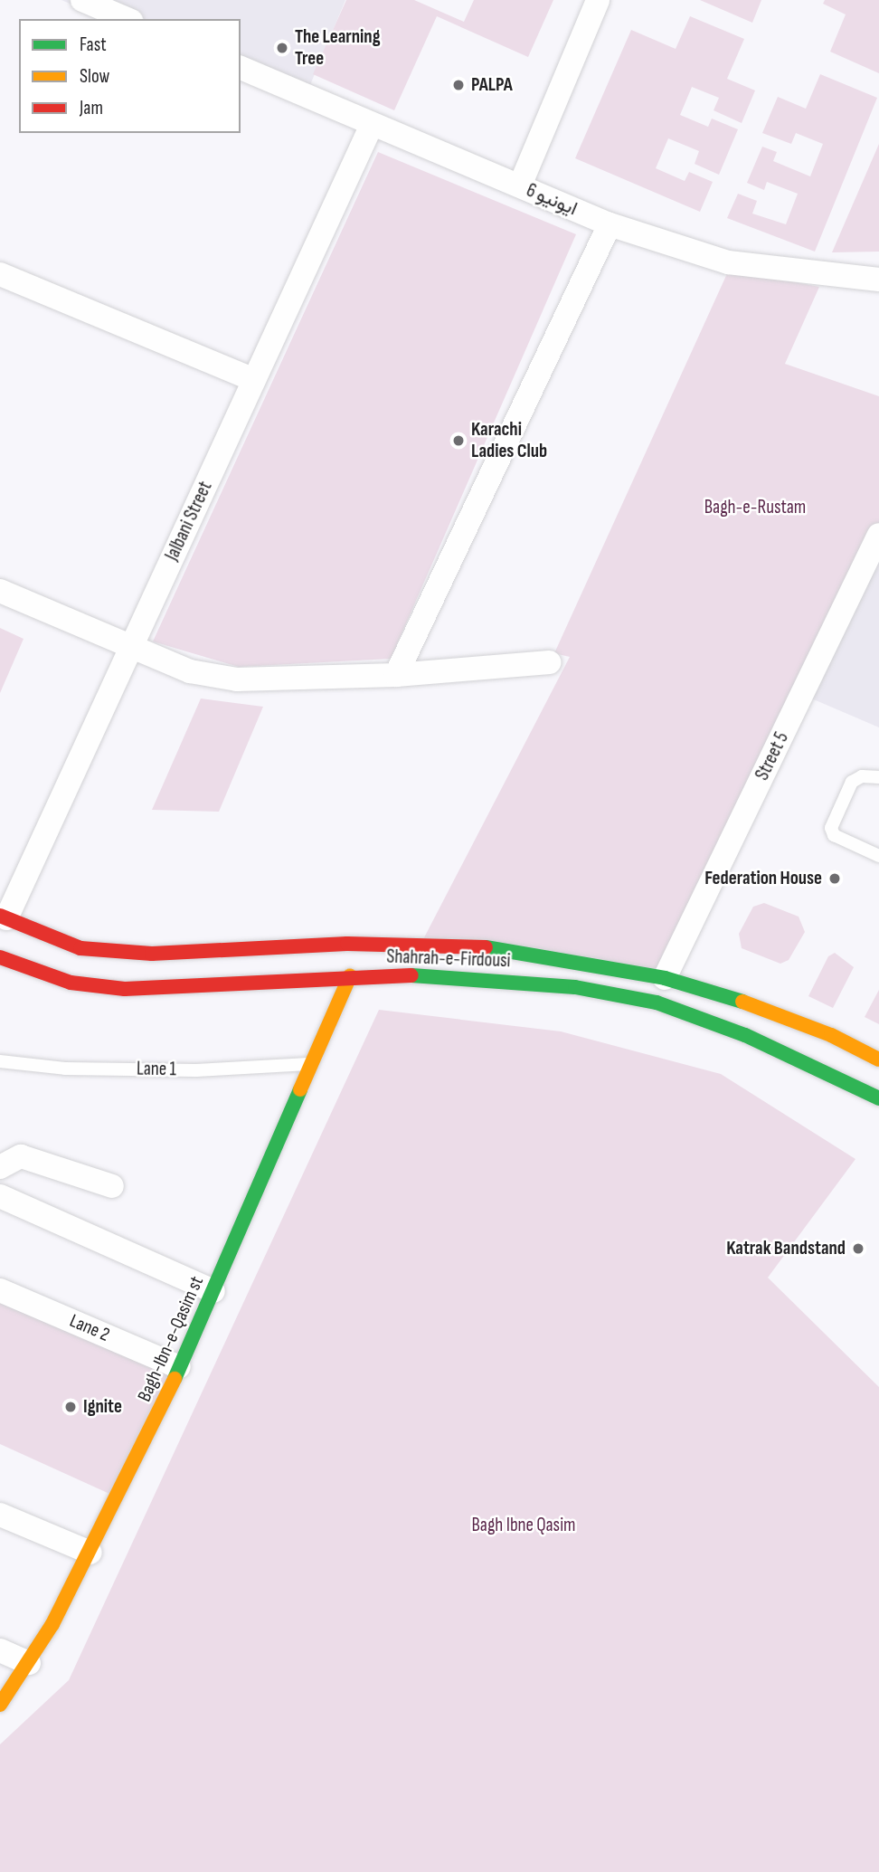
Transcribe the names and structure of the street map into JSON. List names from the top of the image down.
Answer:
{
  "streets": {
    "main road": ["Shahrah-e-Firdousi", "Bagh-Ibn-e-Qasim st"],
    "street": [
      "ایونیو 6",
      "Jalbani Street",
      "Street 5",
      "Lane 2"
    ],
    "lane": ["Lane 1"]
  },
  "crossings": [
    ["ایونیو 6", "Jalbani Street"],
    ["Jalbani Street", "Shahrah-e-Firdousi"],
    ["Street 5", "Shahrah-e-Firdousi"],
    ["Shahrah-e-Firdousi", "Bagh-Ibn-e-Qasim st"],
    ["Lane 1", "Bagh-Ibn-e-Qasim st"],
    ["Lane 2", "Bagh-Ibn-e-Qasim st"]
  ],
  "parks": ["Bagh-e-Rustam", "Bagh Ibne Qasim"],
  "places": [
    "The Learning Tree",
    "PALPA",
    "Karachi Ladies Club",
    "Federation House",
    "Katrak Bandstand",
    "Ignite"
  ],
  "legend": ["Fast", "Slow", "Jam"]
}
